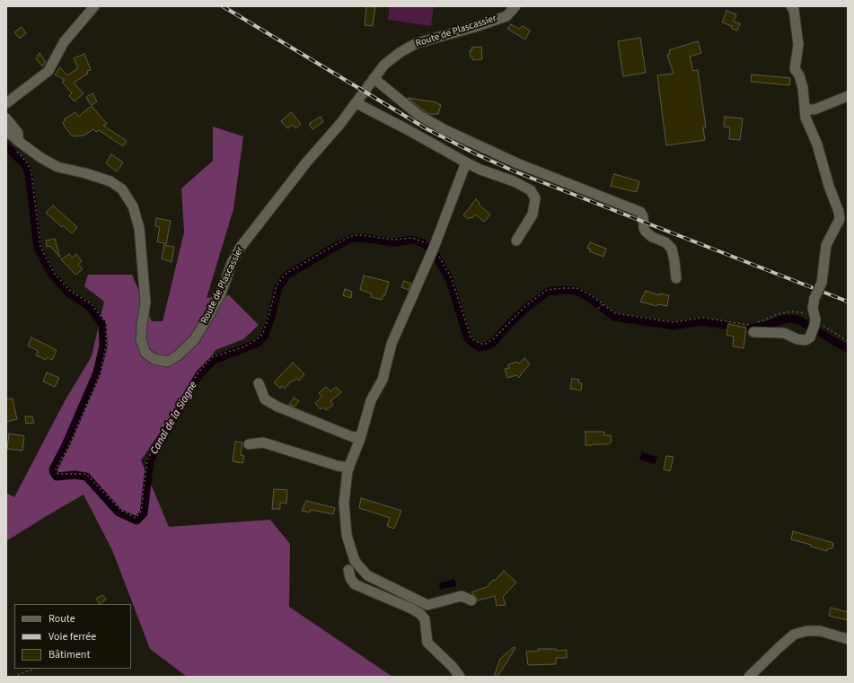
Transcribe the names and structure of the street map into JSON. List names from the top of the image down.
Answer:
{
  "streets": {
    "street": ["Route de Plascassier"]
  },
  "water": ["Canal de la Siagne"],
  "legend": ["Route", "Voie ferrée", "Bâtiment"]
}
